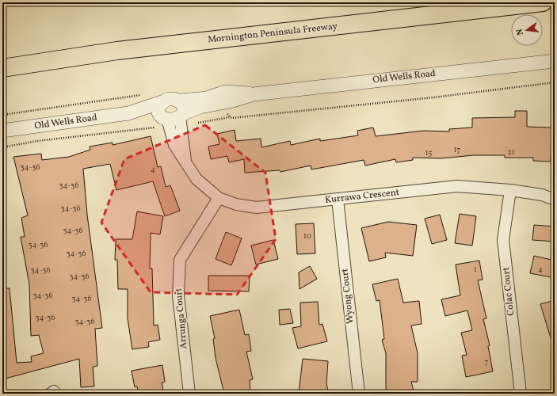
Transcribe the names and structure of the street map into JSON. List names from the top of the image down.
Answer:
{
  "streets": {
    "highway": ["Mornington Peninsula Freeway"],
    "street": [
      "Old Wells Road",
      "Kurrawa Crescent",
      "Colac Court",
      "Wyong Court",
      "Arrunga Court"
    ]
  },
  "crossings": [
    ["Old Wells Road", "Kurrawa Crescent"],
    ["Kurrawa Crescent", "Colac Court"],
    ["Kurrawa Crescent", "Wyong Court"],
    ["Kurrawa Crescent", "Arrunga Court"]
  ],
  "house_numbers": [
    "17",
    "21",
    "15",
    "34-36",
    "4",
    "34-36",
    "34-36",
    "34-36",
    "10",
    "34-36",
    "34-36",
    "1",
    "4",
    "34-36",
    "34-36",
    "34-36",
    "34-36",
    "34-36",
    "34-36",
    "7"
  ],
  "north": "left"
}
